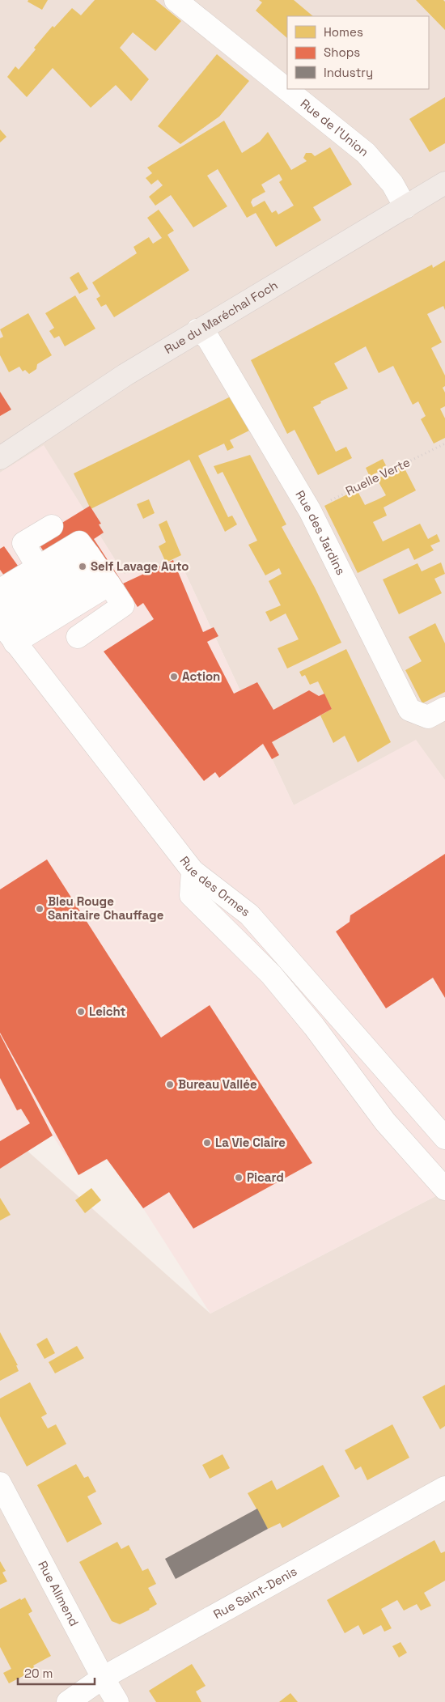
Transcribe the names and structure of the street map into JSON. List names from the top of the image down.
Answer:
{
  "streets": {
    "main road": ["Rue du Maréchal Foch"],
    "street": [
      "Rue de l'Union",
      "Rue des Jardins",
      "Rue des Ormes",
      "Rue Allmend",
      "Rue Saint-Denis"
    ],
    "path": ["Ruelle Verte"]
  },
  "crossings": [
    ["Rue de l'Union", "Rue du Maréchal Foch"],
    ["Rue du Maréchal Foch", "Rue des Jardins"],
    ["Ruelle Verte", "Rue des Jardins"],
    ["Rue Allmend", "Rue Saint-Denis"]
  ],
  "places": [
    "Self Lavage Auto",
    "Action",
    "Bleu Rouge Sanitaire Chauffage",
    "Leicht",
    "Bureau Vallée",
    "La Vie Claire",
    "Picard"
  ],
  "legend": ["Homes", "Shops", "Industry"],
  "scale_bar": "20 m"
}
